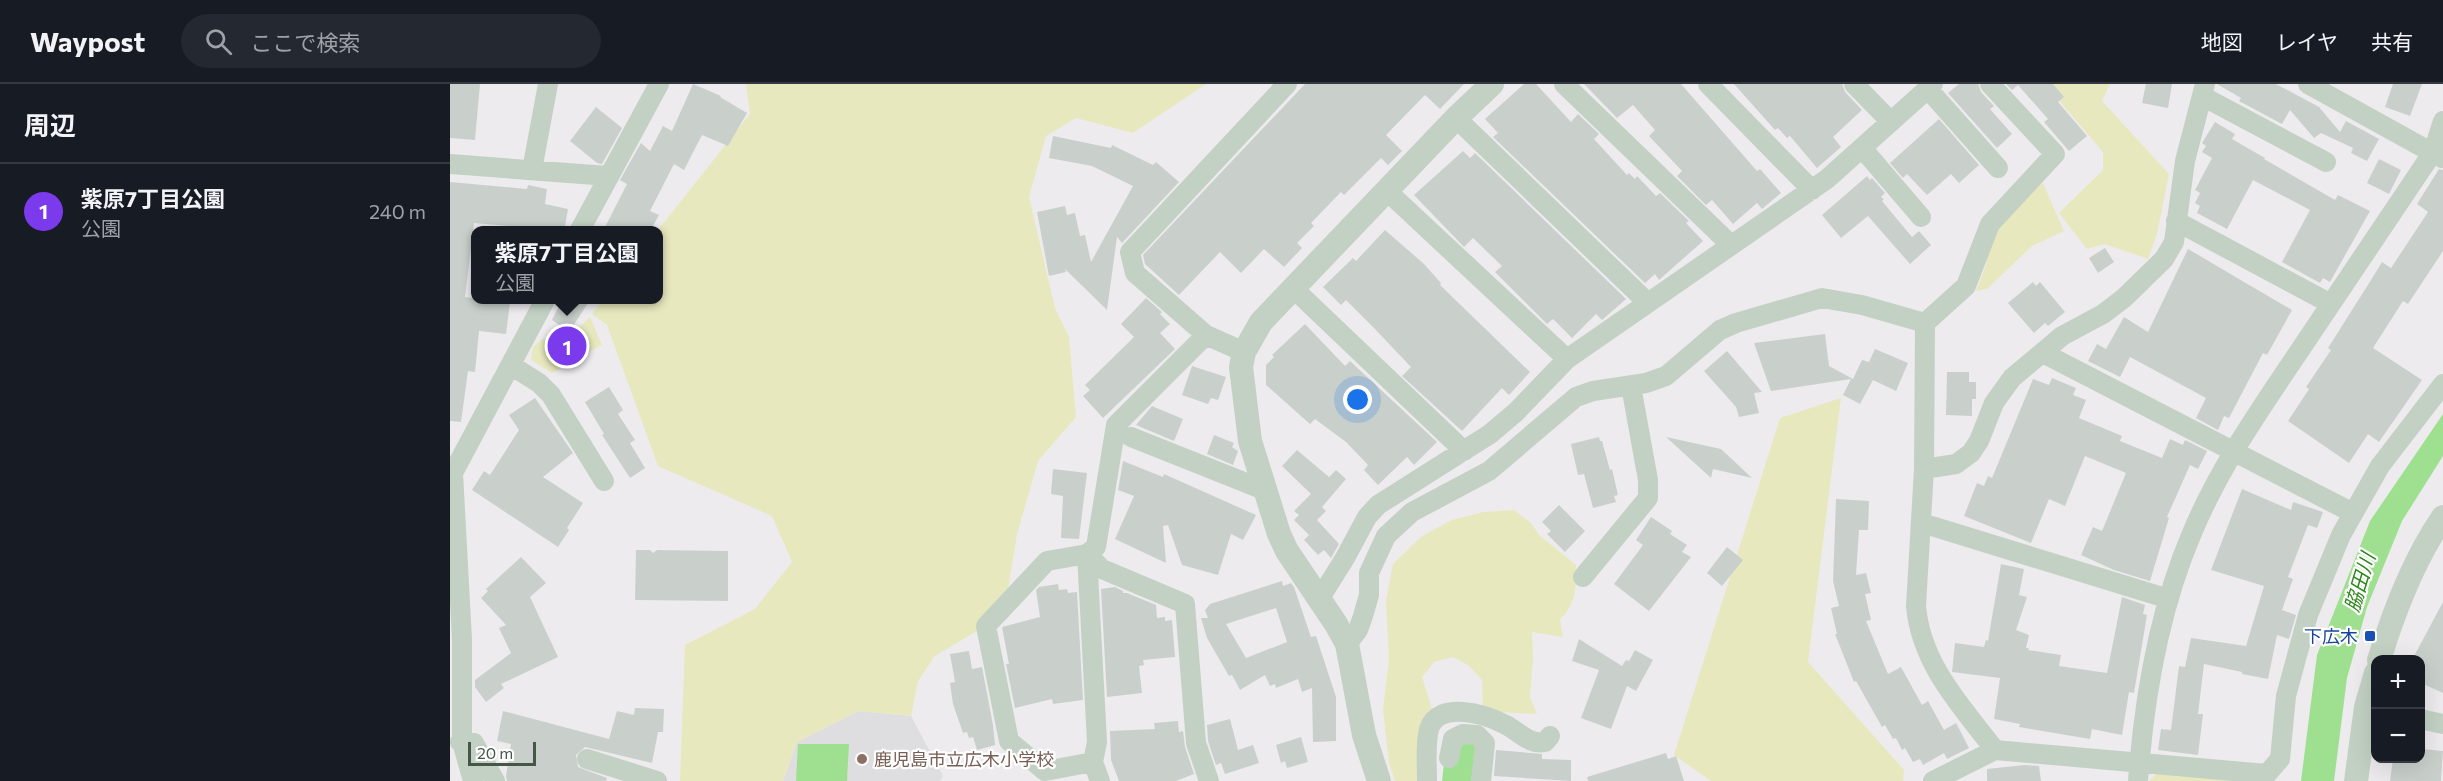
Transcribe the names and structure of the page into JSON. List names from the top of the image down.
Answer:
{
  "water": ["脇田川"],
  "places": {
    "transit": ["下広木"],
    "other": ["鹿児島市立広木小学校"]
  },
  "scale_bar": "20 m",
  "page": {
    "header": "Waypost",
    "search": "ここで検索",
    "nav": ["地図", "レイヤ", "共有"],
    "heading": "周辺",
    "list": [
      {
        "mark": "1",
        "name": "紫原7丁目公園",
        "note": "公園",
        "value": "240 m"
      }
    ],
    "popup": ["紫原7丁目公園", "公園"],
    "pins": "1",
    "map_buttons": ["+", "−"],
    "scale": "20 m"
  }
}
